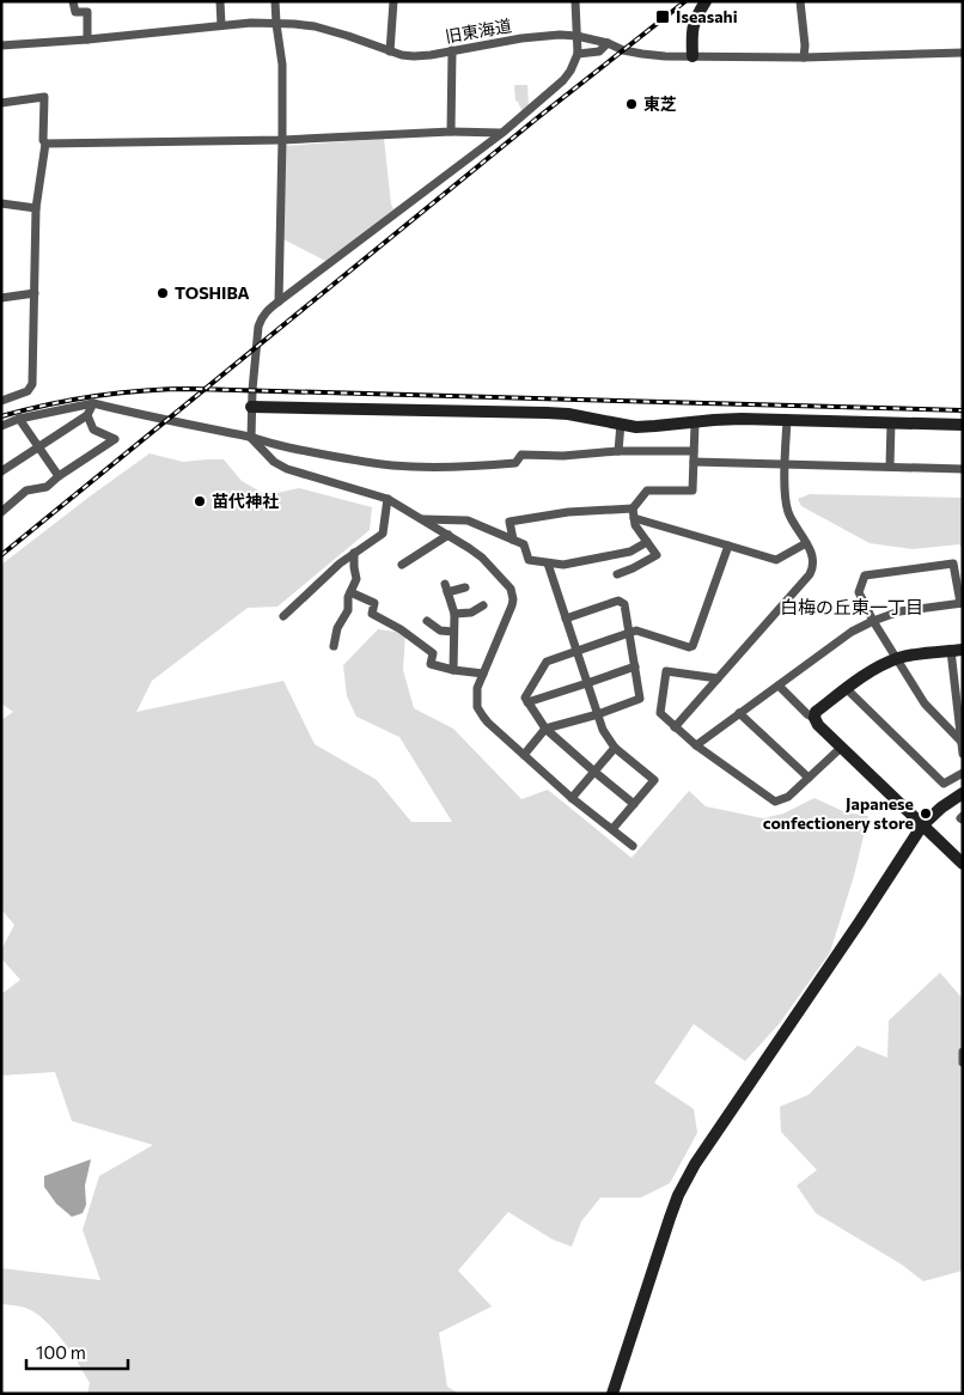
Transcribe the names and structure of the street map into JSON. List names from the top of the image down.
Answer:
{
  "streets": {
    "street": ["旧東海道"]
  },
  "districts": ["白梅の丘東一丁目"],
  "places": {
    "transit": ["Iseasahi"],
    "other": [
      "東芝",
      "TOSHIBA",
      "苗代神社",
      "Japanese confectionery store"
    ]
  },
  "scale_bar": "100 m"
}
